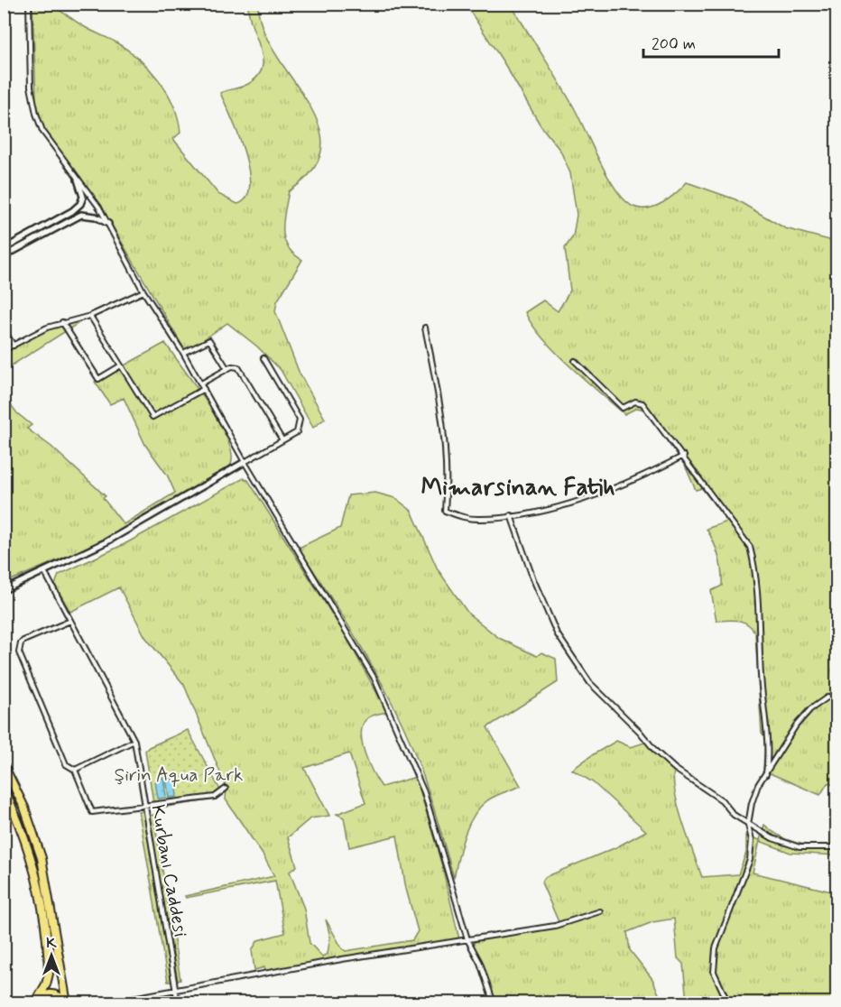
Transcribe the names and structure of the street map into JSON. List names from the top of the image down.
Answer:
{
  "streets": {
    "street": ["Kurbanı Caddesi"]
  },
  "districts": ["Mimarsinan Fatih"],
  "parks": ["Şirin Aqua Park"],
  "scale_bar": "200 m",
  "north": "top"
}
